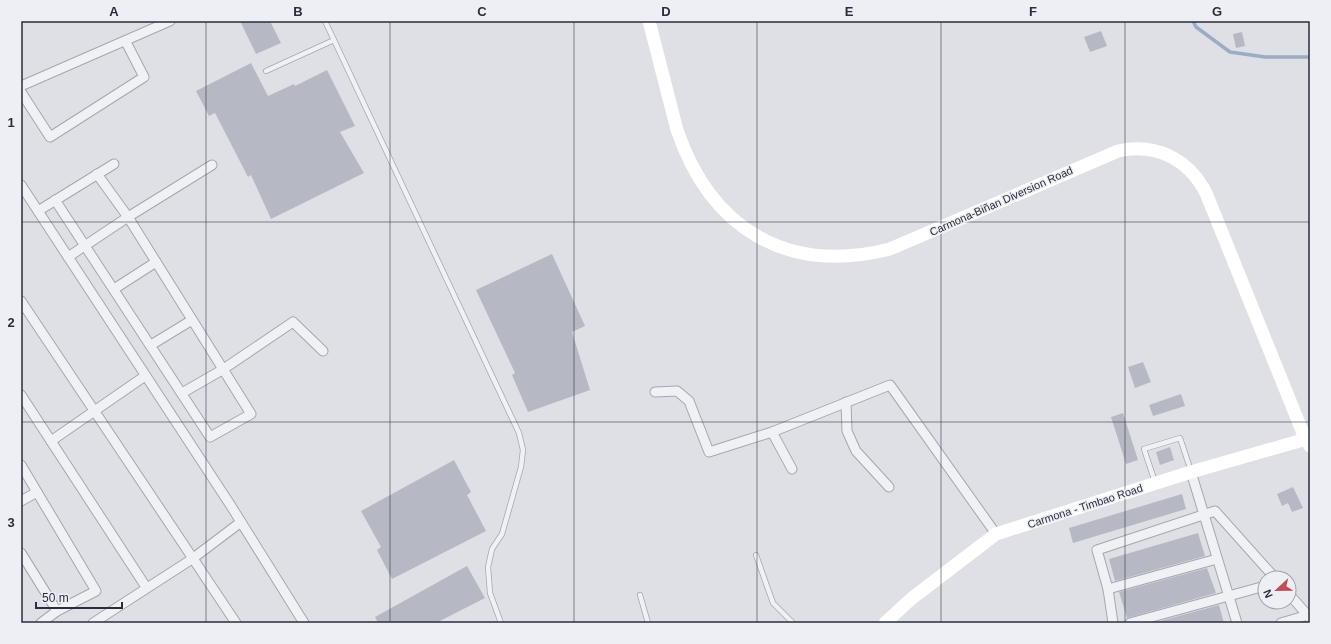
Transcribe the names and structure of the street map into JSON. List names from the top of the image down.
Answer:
{
  "streets": {
    "main road": ["Carmona-Biñan Diversion Road", "Carmona - Timbao Road"]
  },
  "crossings": [
    ["Carmona-Biñan Diversion Road", "Carmona - Timbao Road"]
  ],
  "scale_bar": "50 m",
  "north": "left",
  "grid": {
    "columns": [
      "A",
      "B",
      "C",
      "D",
      "E",
      "F",
      "G"
    ],
    "rows": ["1", "2", "3"]
  }
}
